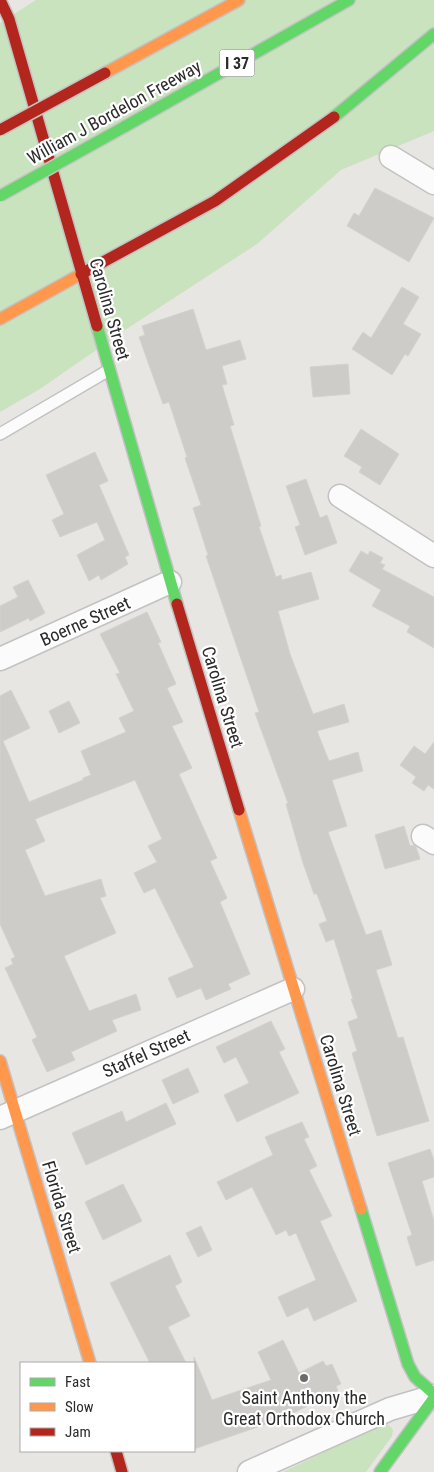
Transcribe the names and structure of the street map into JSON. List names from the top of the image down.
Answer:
{
  "streets": {
    "main road": [
      "I 37",
      "William J Bordelon Freeway",
      "Carolina Street",
      "Florida Street"
    ],
    "street": ["Boerne Street", "Staffel Street"]
  },
  "crossings": [
    ["Carolina Street", "Boerne Street"],
    ["Carolina Street", "Staffel Street"],
    ["Staffel Street", "Florida Street"]
  ],
  "places": ["Saint Anthony the Great Orthodox Church"],
  "legend": ["Fast", "Slow", "Jam"]
}
